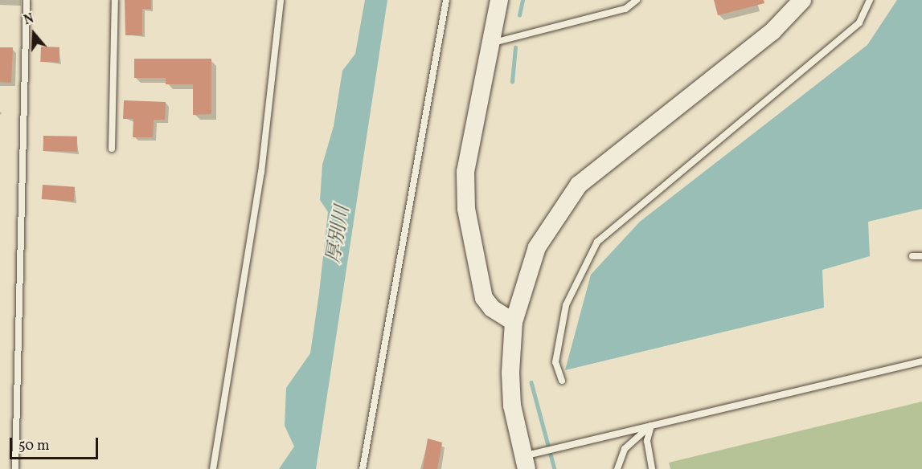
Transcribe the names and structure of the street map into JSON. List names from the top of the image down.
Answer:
{
  "water": ["厚別川"],
  "scale_bar": "50 m",
  "north": "top"
}
